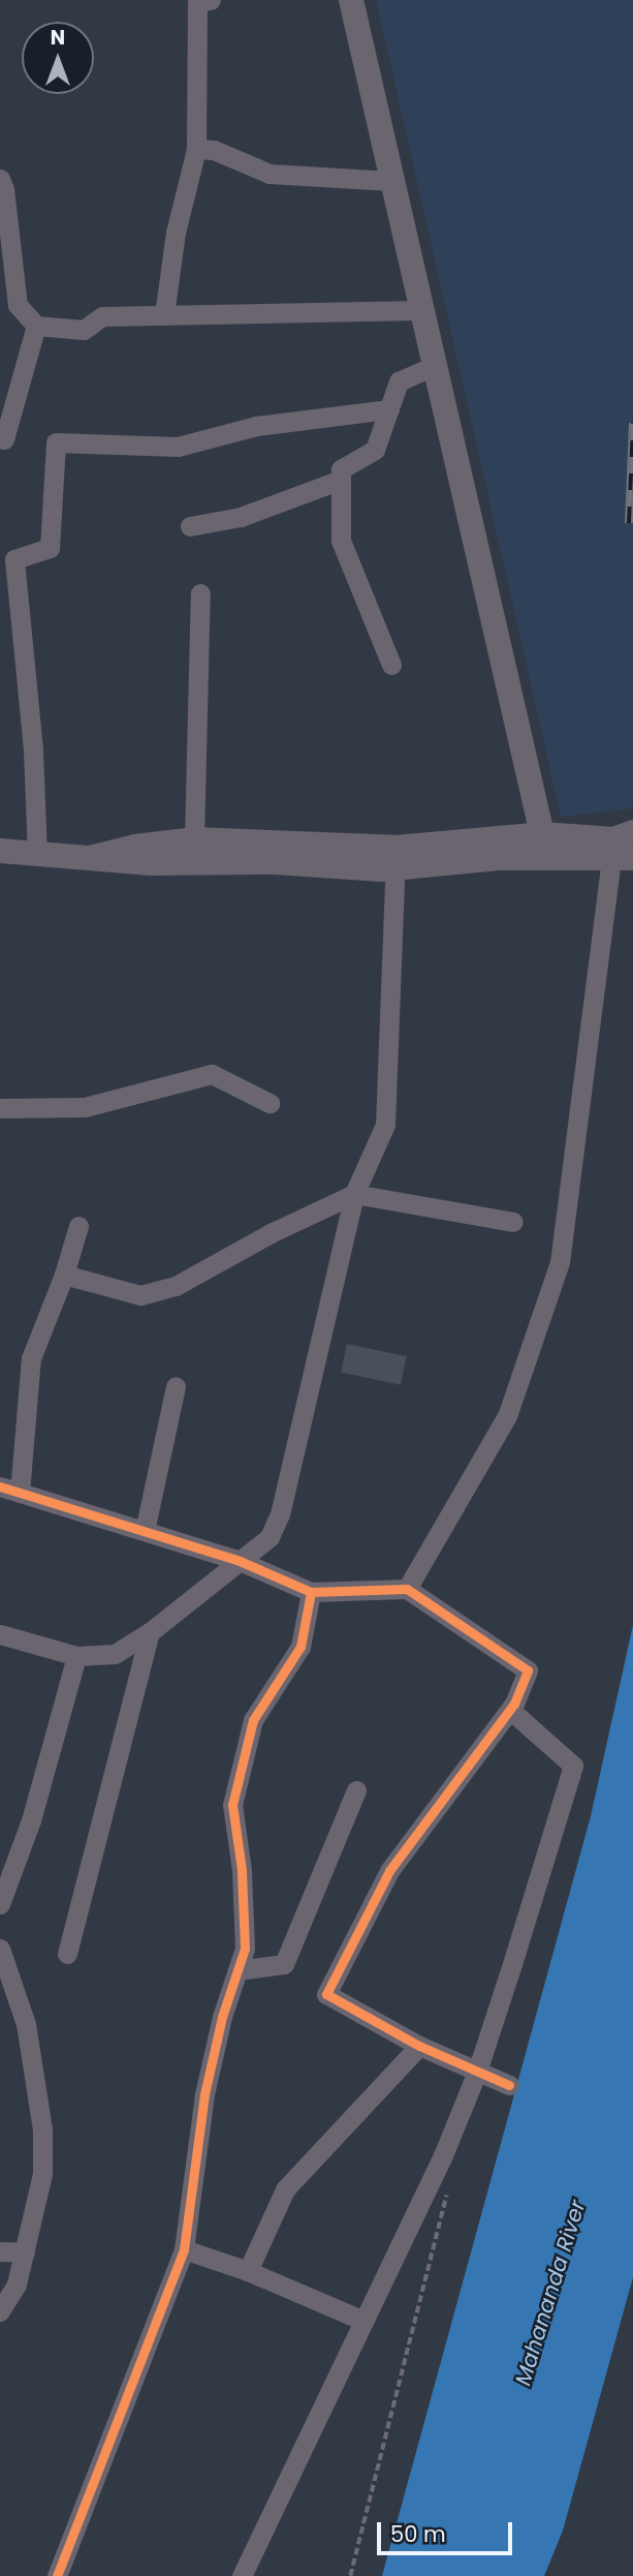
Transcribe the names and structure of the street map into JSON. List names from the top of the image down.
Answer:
{
  "water": ["Mahananda River"],
  "scale_bar": "50 m",
  "north": "top"
}
